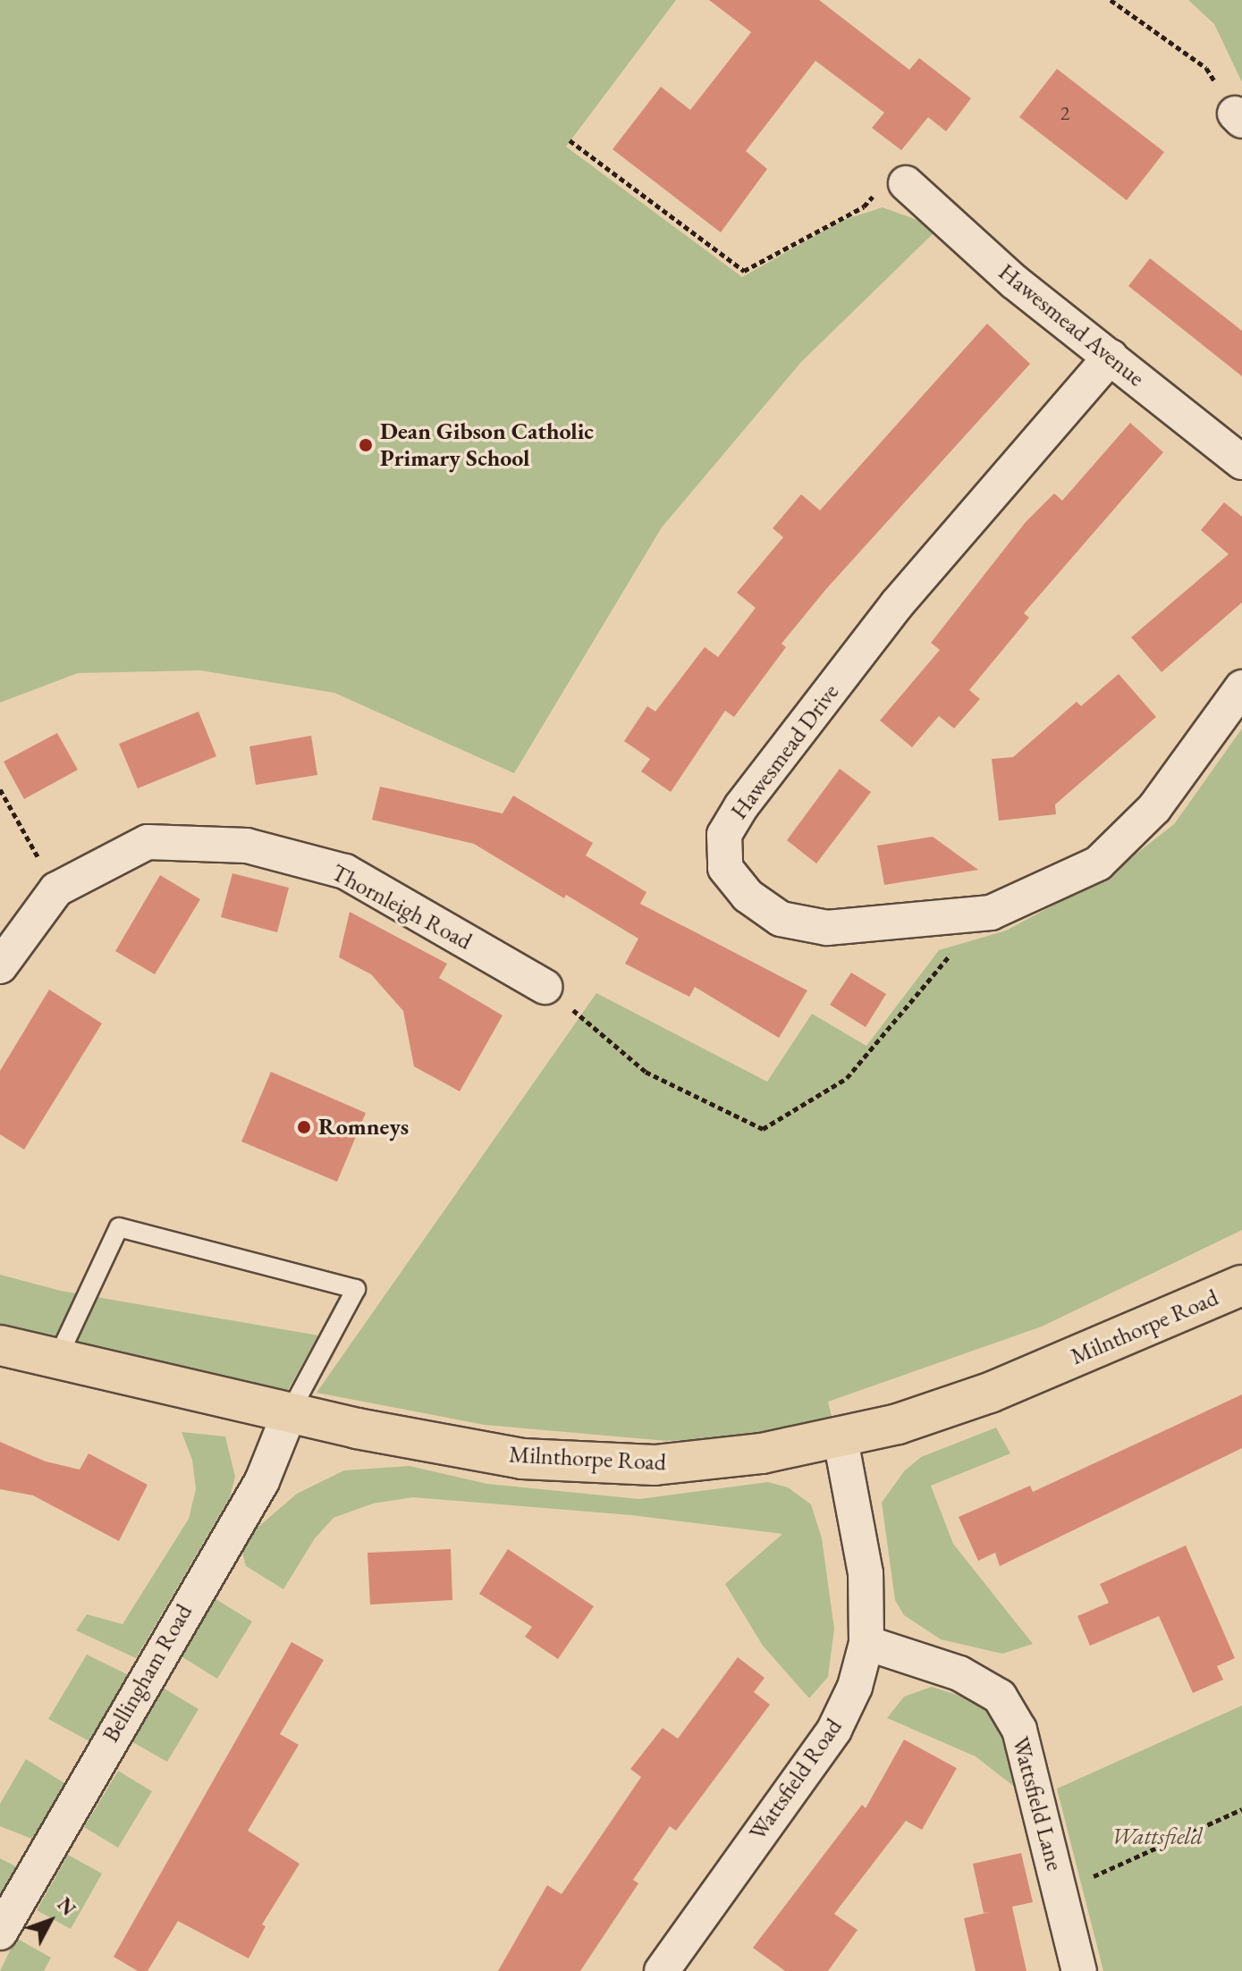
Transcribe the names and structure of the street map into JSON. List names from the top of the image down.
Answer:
{
  "streets": {
    "highway": ["Milnthorpe Road"],
    "street": [
      "Hawesmead Avenue",
      "Hawesmead Drive",
      "Thornleigh Road",
      "Bellingham Road",
      "Wattsfield Road",
      "Wattsfield Lane"
    ]
  },
  "crossings": [
    ["Hawesmead Avenue", "Hawesmead Drive"],
    ["Milnthorpe Road", "Bellingham Road"],
    ["Milnthorpe Road", "Wattsfield Road"],
    ["Wattsfield Road", "Wattsfield Lane"]
  ],
  "parks": ["Wattsfield"],
  "places": ["Dean Gibson Catholic Primary School", "Romneys"],
  "house_numbers": ["2"],
  "north": "top right"
}
